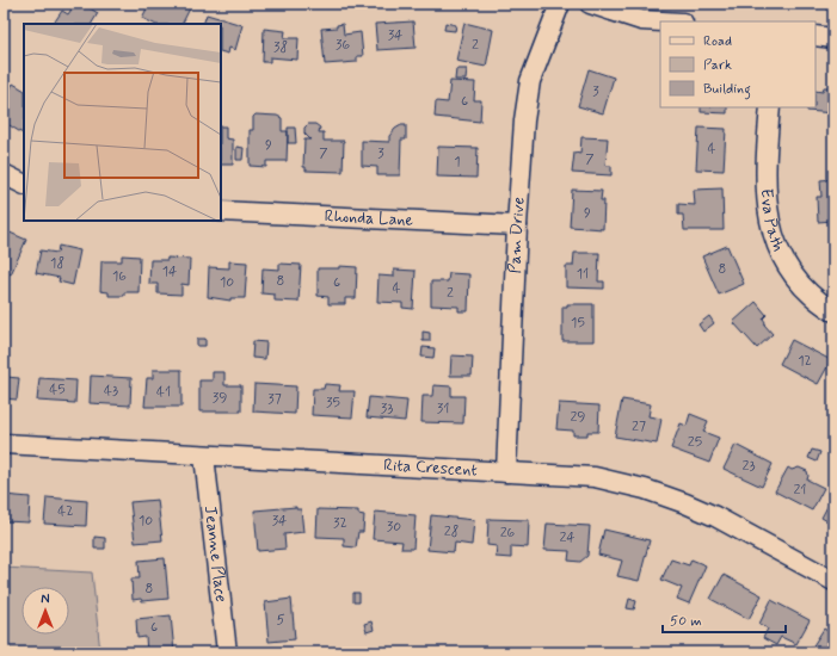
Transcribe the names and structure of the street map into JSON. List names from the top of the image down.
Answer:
{
  "streets": {
    "street": [
      "Rhonda Lane",
      "Eva Path",
      "Pam Drive",
      "Rita Crescent",
      "Jeanne Place"
    ]
  },
  "crossings": [
    ["Rhonda Lane", "Pam Drive"],
    ["Pam Drive", "Rita Crescent"],
    ["Rita Crescent", "Jeanne Place"]
  ],
  "house_numbers": [
    "34",
    "36",
    "2",
    "38",
    "3",
    "6",
    "9",
    "4",
    "7",
    "3",
    "7",
    "1",
    "9",
    "18",
    "8",
    "14",
    "11",
    "16",
    "8",
    "10",
    "6",
    "4",
    "2",
    "15",
    "12",
    "45",
    "43",
    "41",
    "39",
    "37",
    "35",
    "33",
    "31",
    "29",
    "27",
    "25",
    "23",
    "21",
    "42",
    "10",
    "34",
    "32",
    "30",
    "28",
    "26",
    "24",
    "8",
    "5",
    "6"
  ],
  "legend": ["Road", "Park", "Building"],
  "scale_bar": "50 m",
  "north": "top"
}
